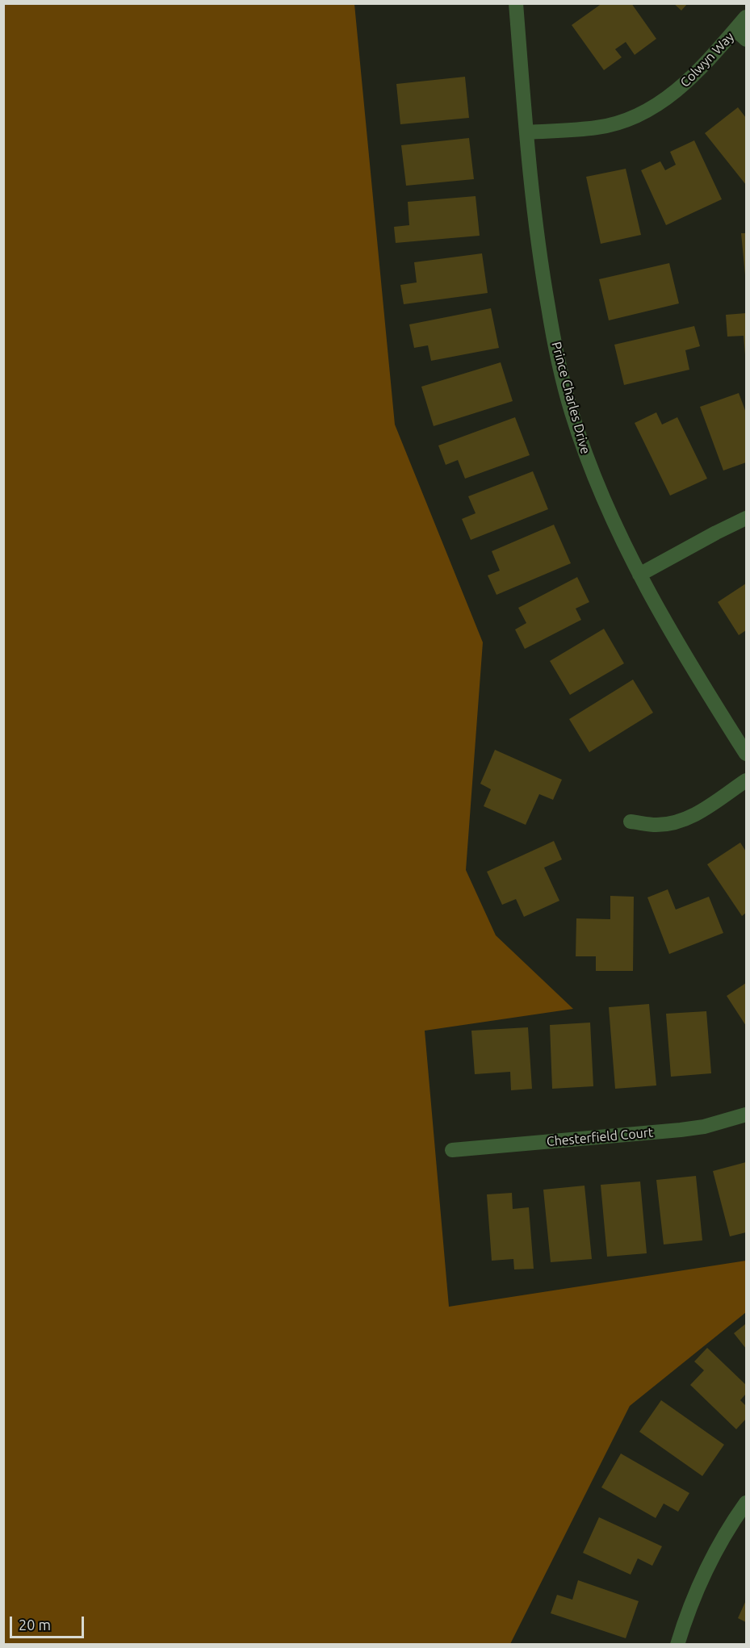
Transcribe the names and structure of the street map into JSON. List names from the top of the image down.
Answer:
{
  "streets": {
    "street": ["Colwyn Way", "Prince Charles Drive", "Chesterfield Court"]
  },
  "crossings": [
    ["Colwyn Way", "Prince Charles Drive"]
  ],
  "scale_bar": "20 m"
}
